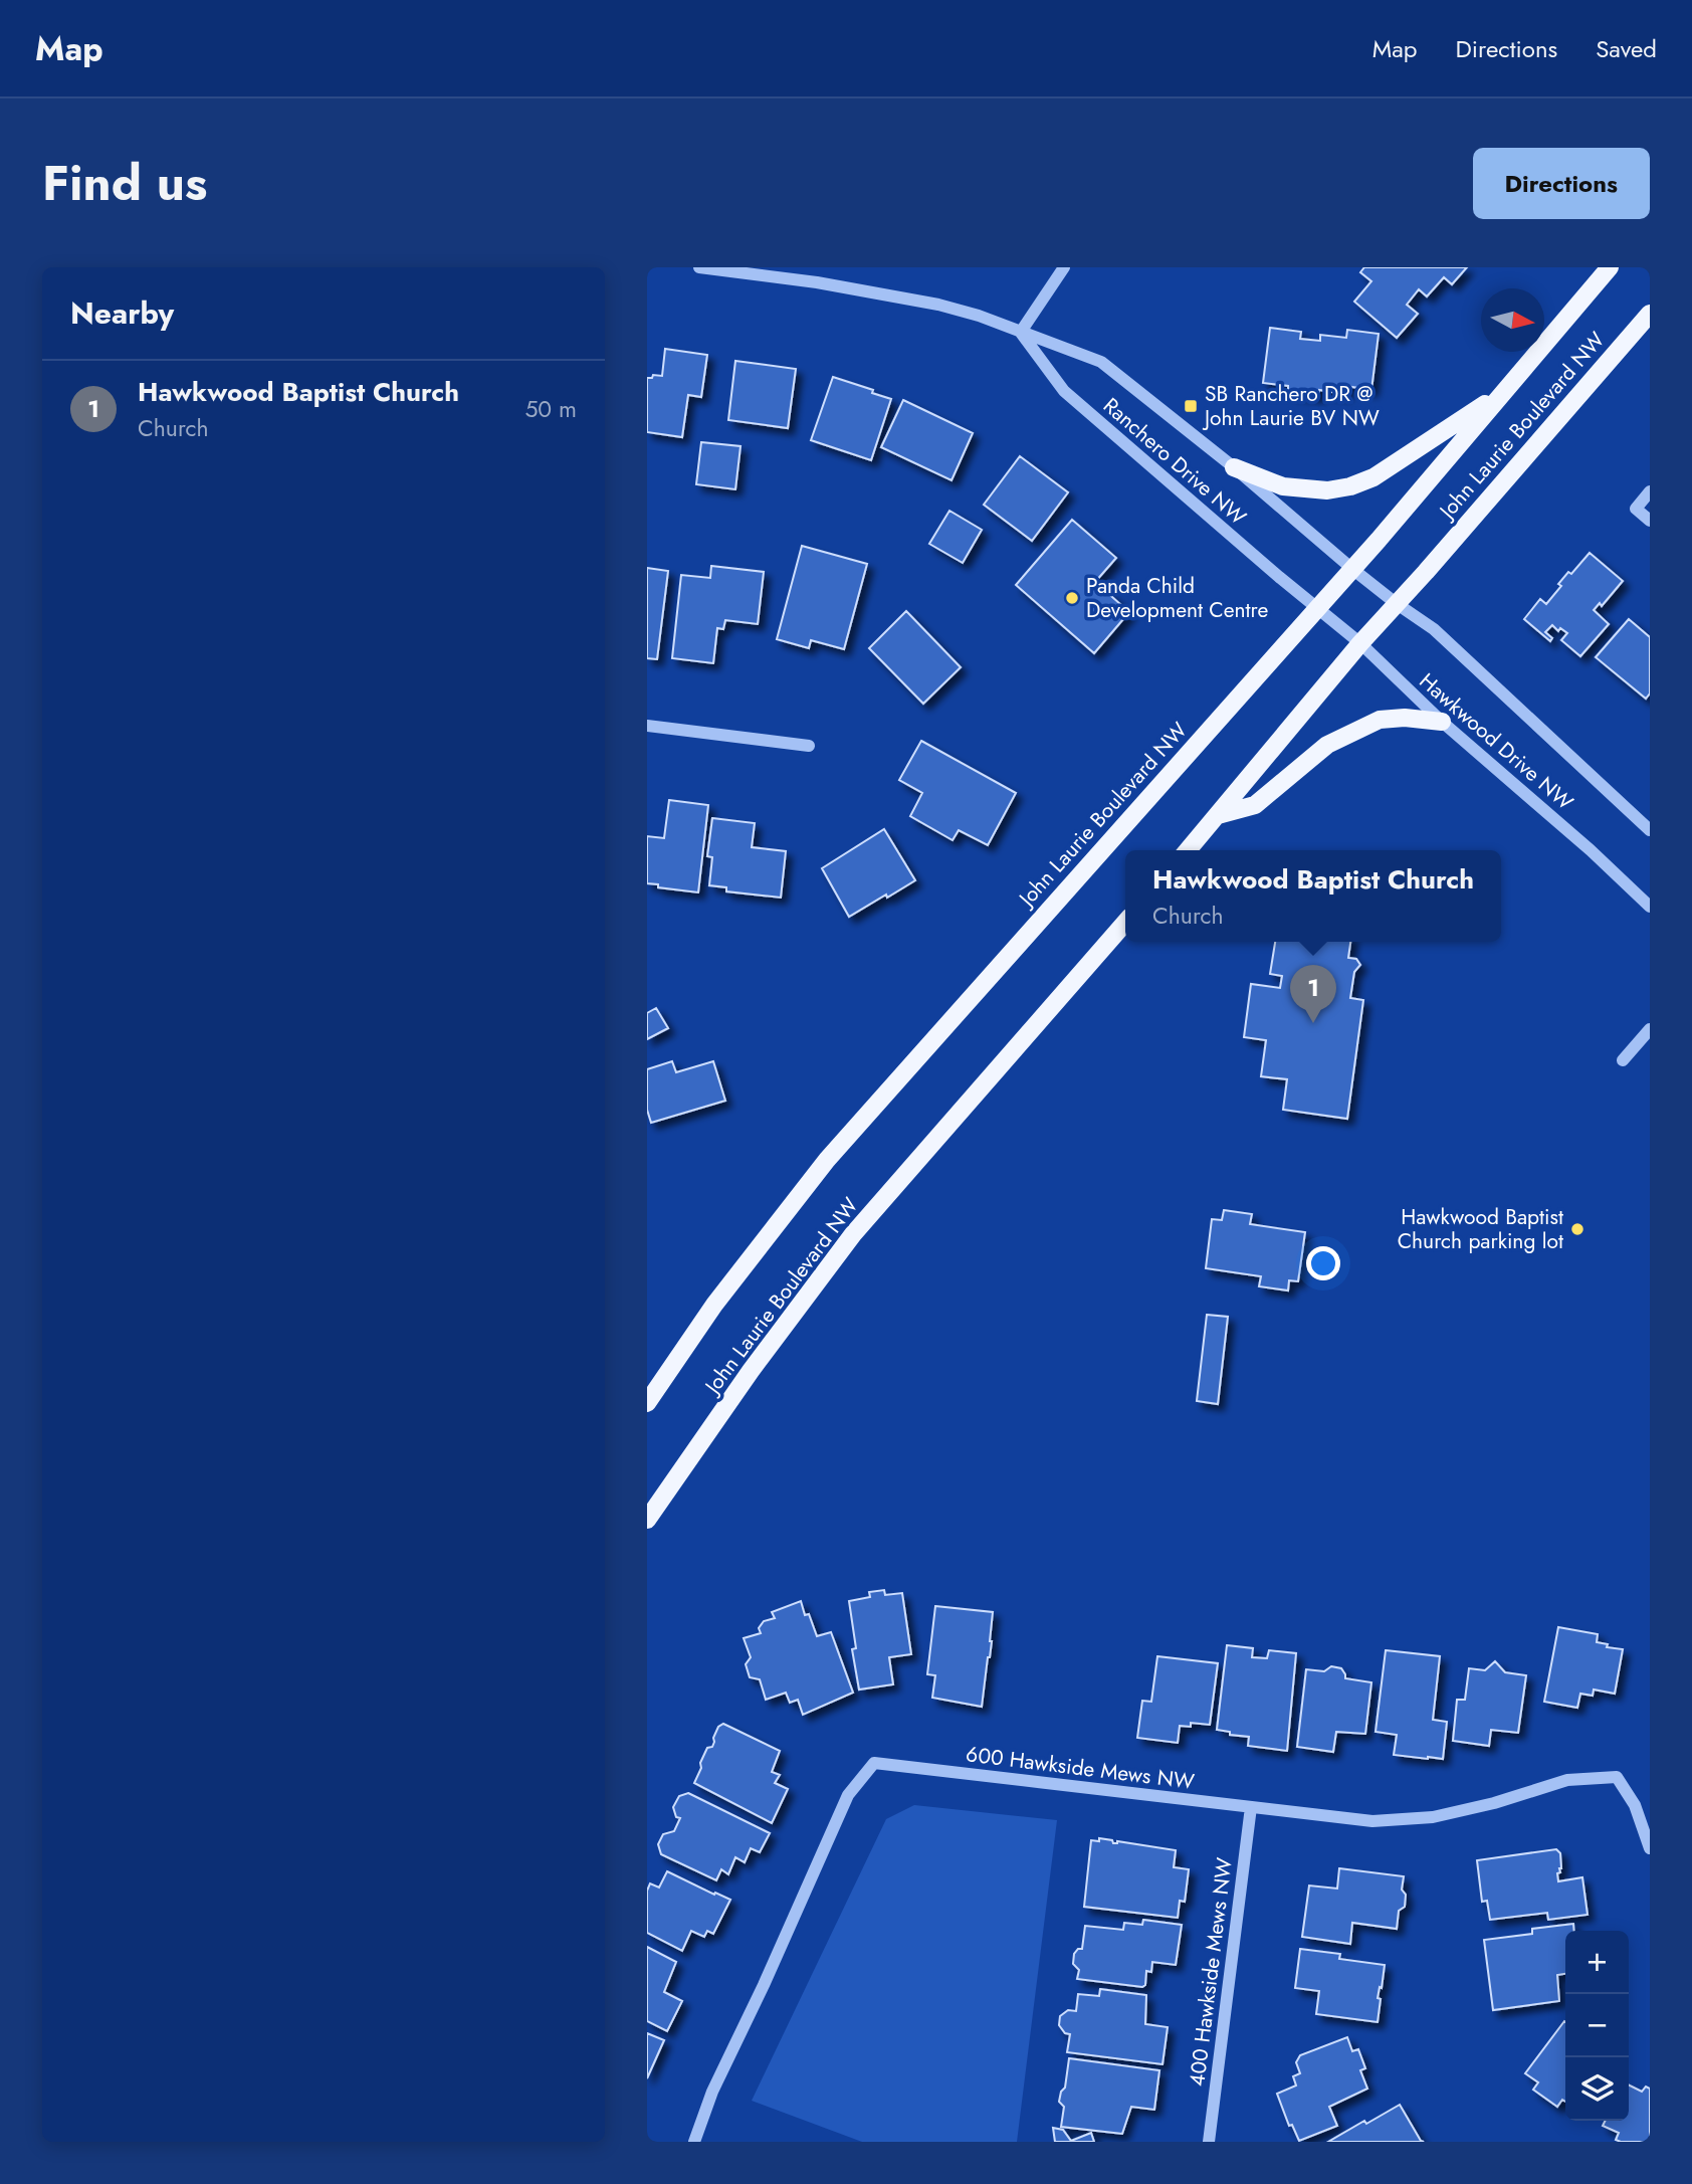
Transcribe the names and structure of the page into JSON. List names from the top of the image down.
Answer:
{
  "streets": {
    "main road": ["John Laurie Boulevard NW"],
    "street": [
      "Ranchero Drive NW",
      "Hawkwood Drive NW",
      "600 Hawkside Mews NW",
      "400 Hawkside Mews NW"
    ]
  },
  "crossings": [
    ["John Laurie Boulevard NW", "Ranchero Drive NW"],
    ["John Laurie Boulevard NW", "Hawkwood Drive NW"],
    ["Ranchero Drive NW", "Hawkwood Drive NW"],
    ["600 Hawkside Mews NW", "400 Hawkside Mews NW"]
  ],
  "places": {
    "transit": ["SB Ranchero DR @ John Laurie BV NW"],
    "other": ["Panda Child Development Centre", "Hawkwood Baptist Church parking lot"]
  },
  "north": "right",
  "page": {
    "header": "Map",
    "nav": ["Map", "Directions", "Saved"],
    "title": "Find us",
    "buttons": "Directions",
    "heading": "Nearby",
    "list": [
      {
        "mark": "1",
        "name": "Hawkwood Baptist Church",
        "note": "Church",
        "value": "50 m"
      }
    ],
    "popup": ["Hawkwood Baptist Church", "Church"],
    "pins": "1",
    "map_buttons": ["+", "−"]
  }
}
